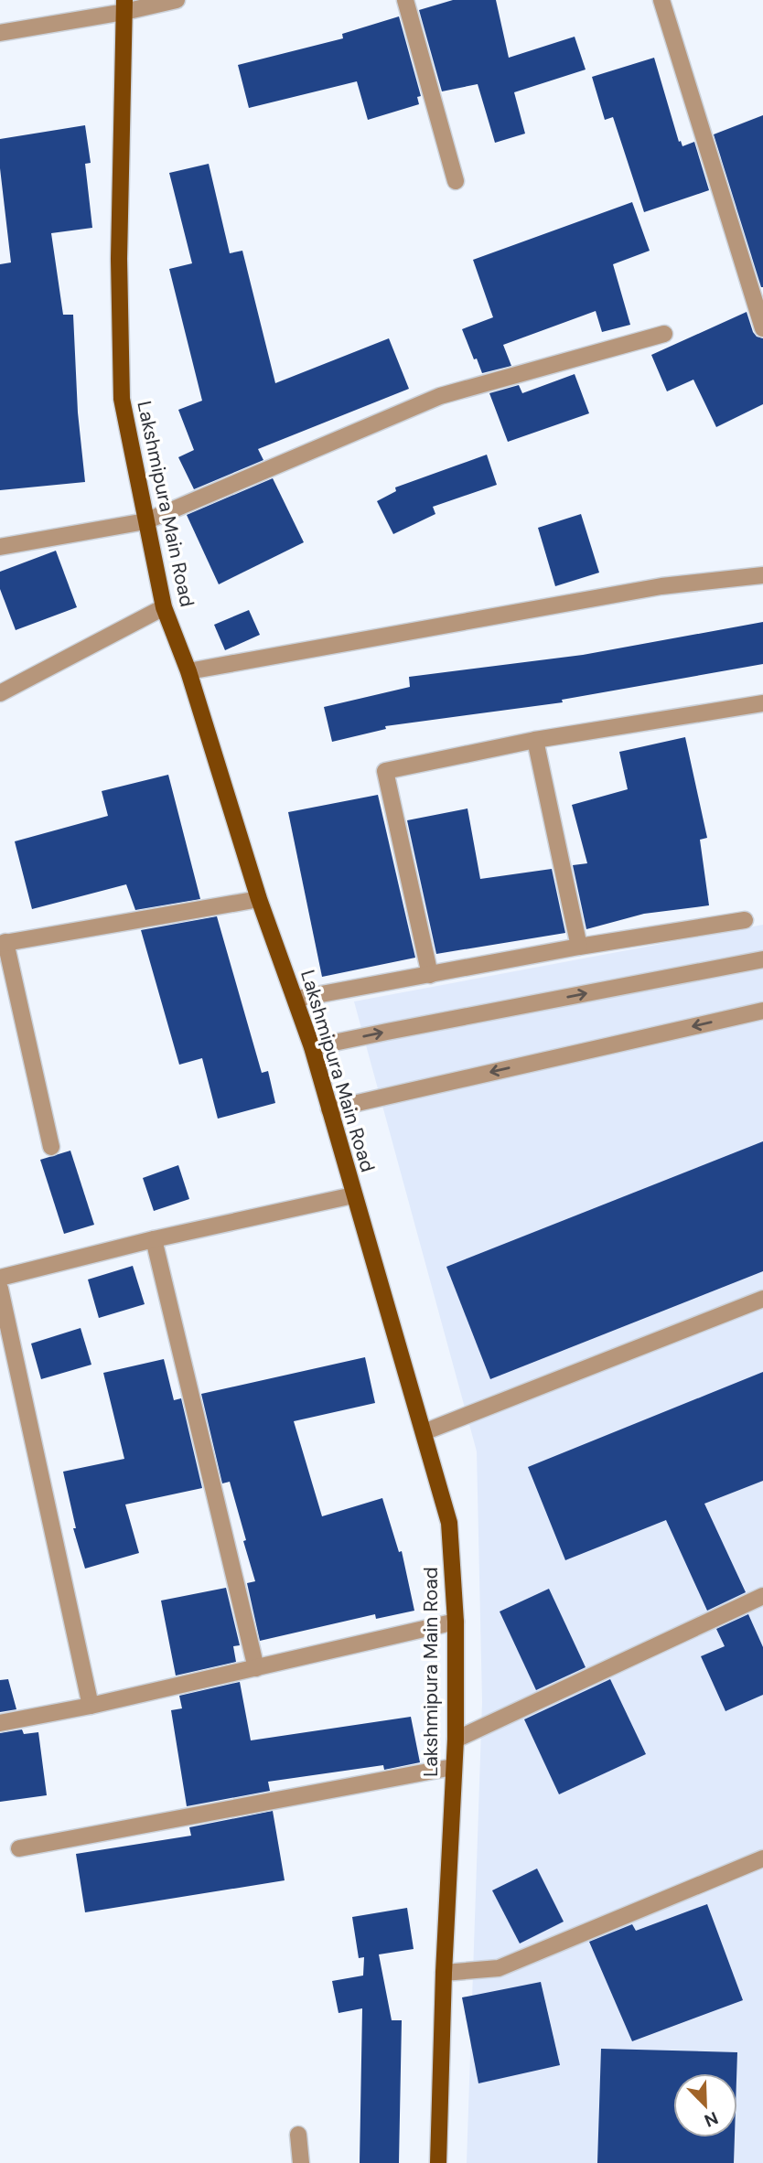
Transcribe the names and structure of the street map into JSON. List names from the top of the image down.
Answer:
{
  "streets": {
    "main road": ["Lakshmipura Main Road"]
  },
  "north": "bottom right"
}
